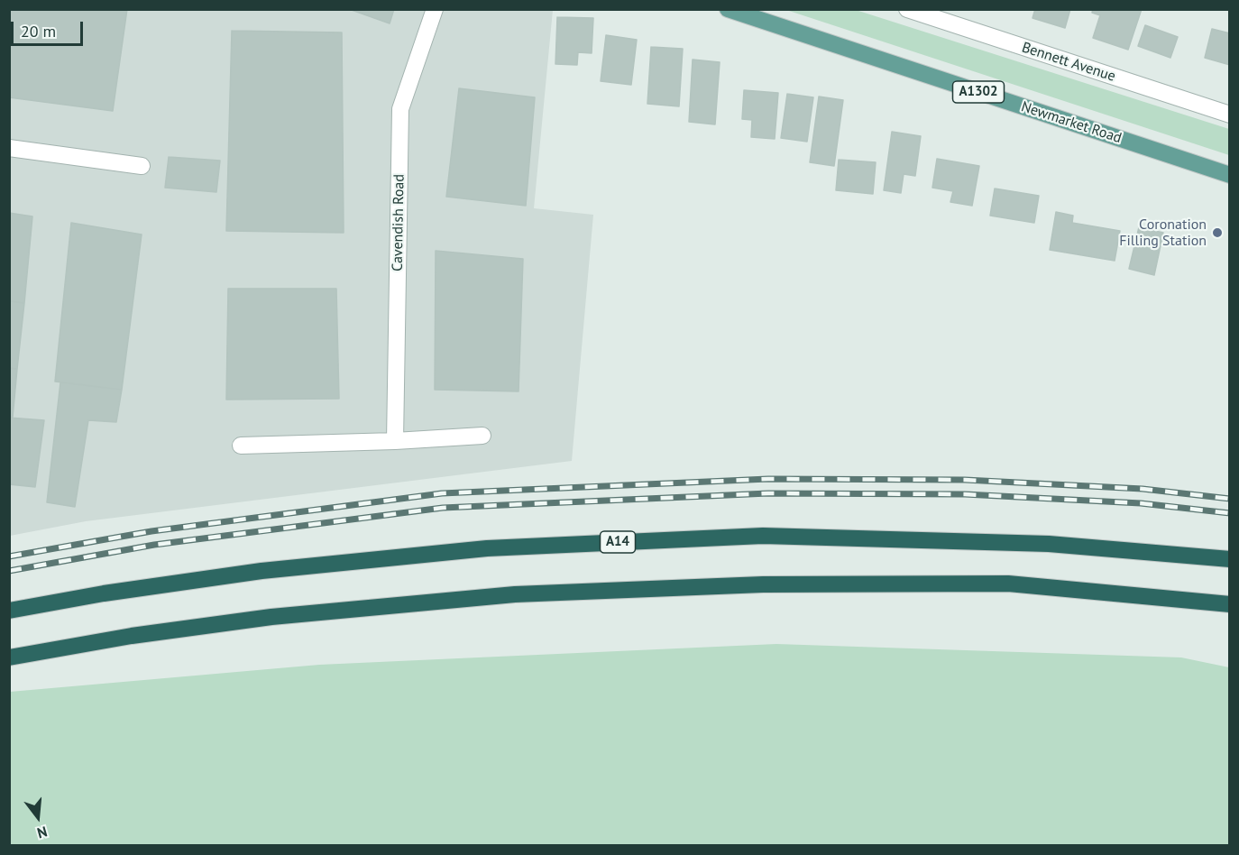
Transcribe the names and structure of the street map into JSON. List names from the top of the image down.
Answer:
{
  "streets": {
    "highway": ["A14"],
    "main road": ["A1302", "Newmarket Road"],
    "street": ["Bennett Avenue", "Cavendish Road"]
  },
  "places": ["Coronation Filling Station"],
  "scale_bar": "20 m",
  "north": "bottom"
}
